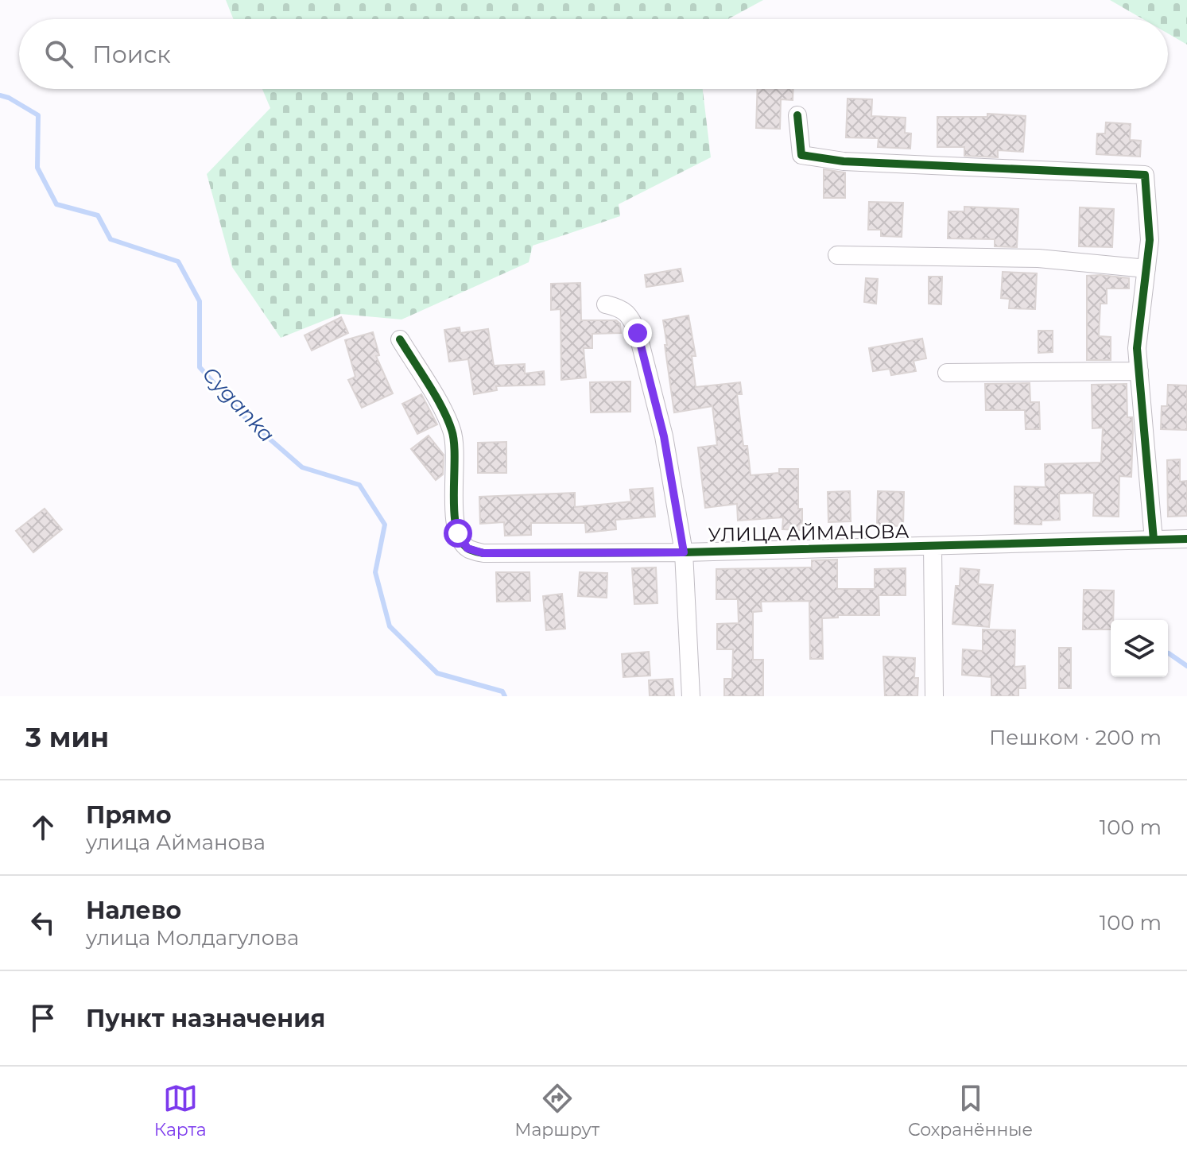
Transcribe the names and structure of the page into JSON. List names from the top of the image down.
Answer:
{
  "streets": {
    "street": ["УЛИЦА АЙМАНОВА"]
  },
  "water": ["Cyganka"],
  "page": {
    "search": "Поиск",
    "heading": ["3 мин", "Пешком · 200 m"],
    "list": [
      ["Прямо", "улица Айманова", "100 m"],
      ["Налево", "улица Молдагулова", "100 m"],
      "Пункт назначения"
    ],
    "nav": ["Карта", "Маршрут", "Сохранённые"]
  }
}
